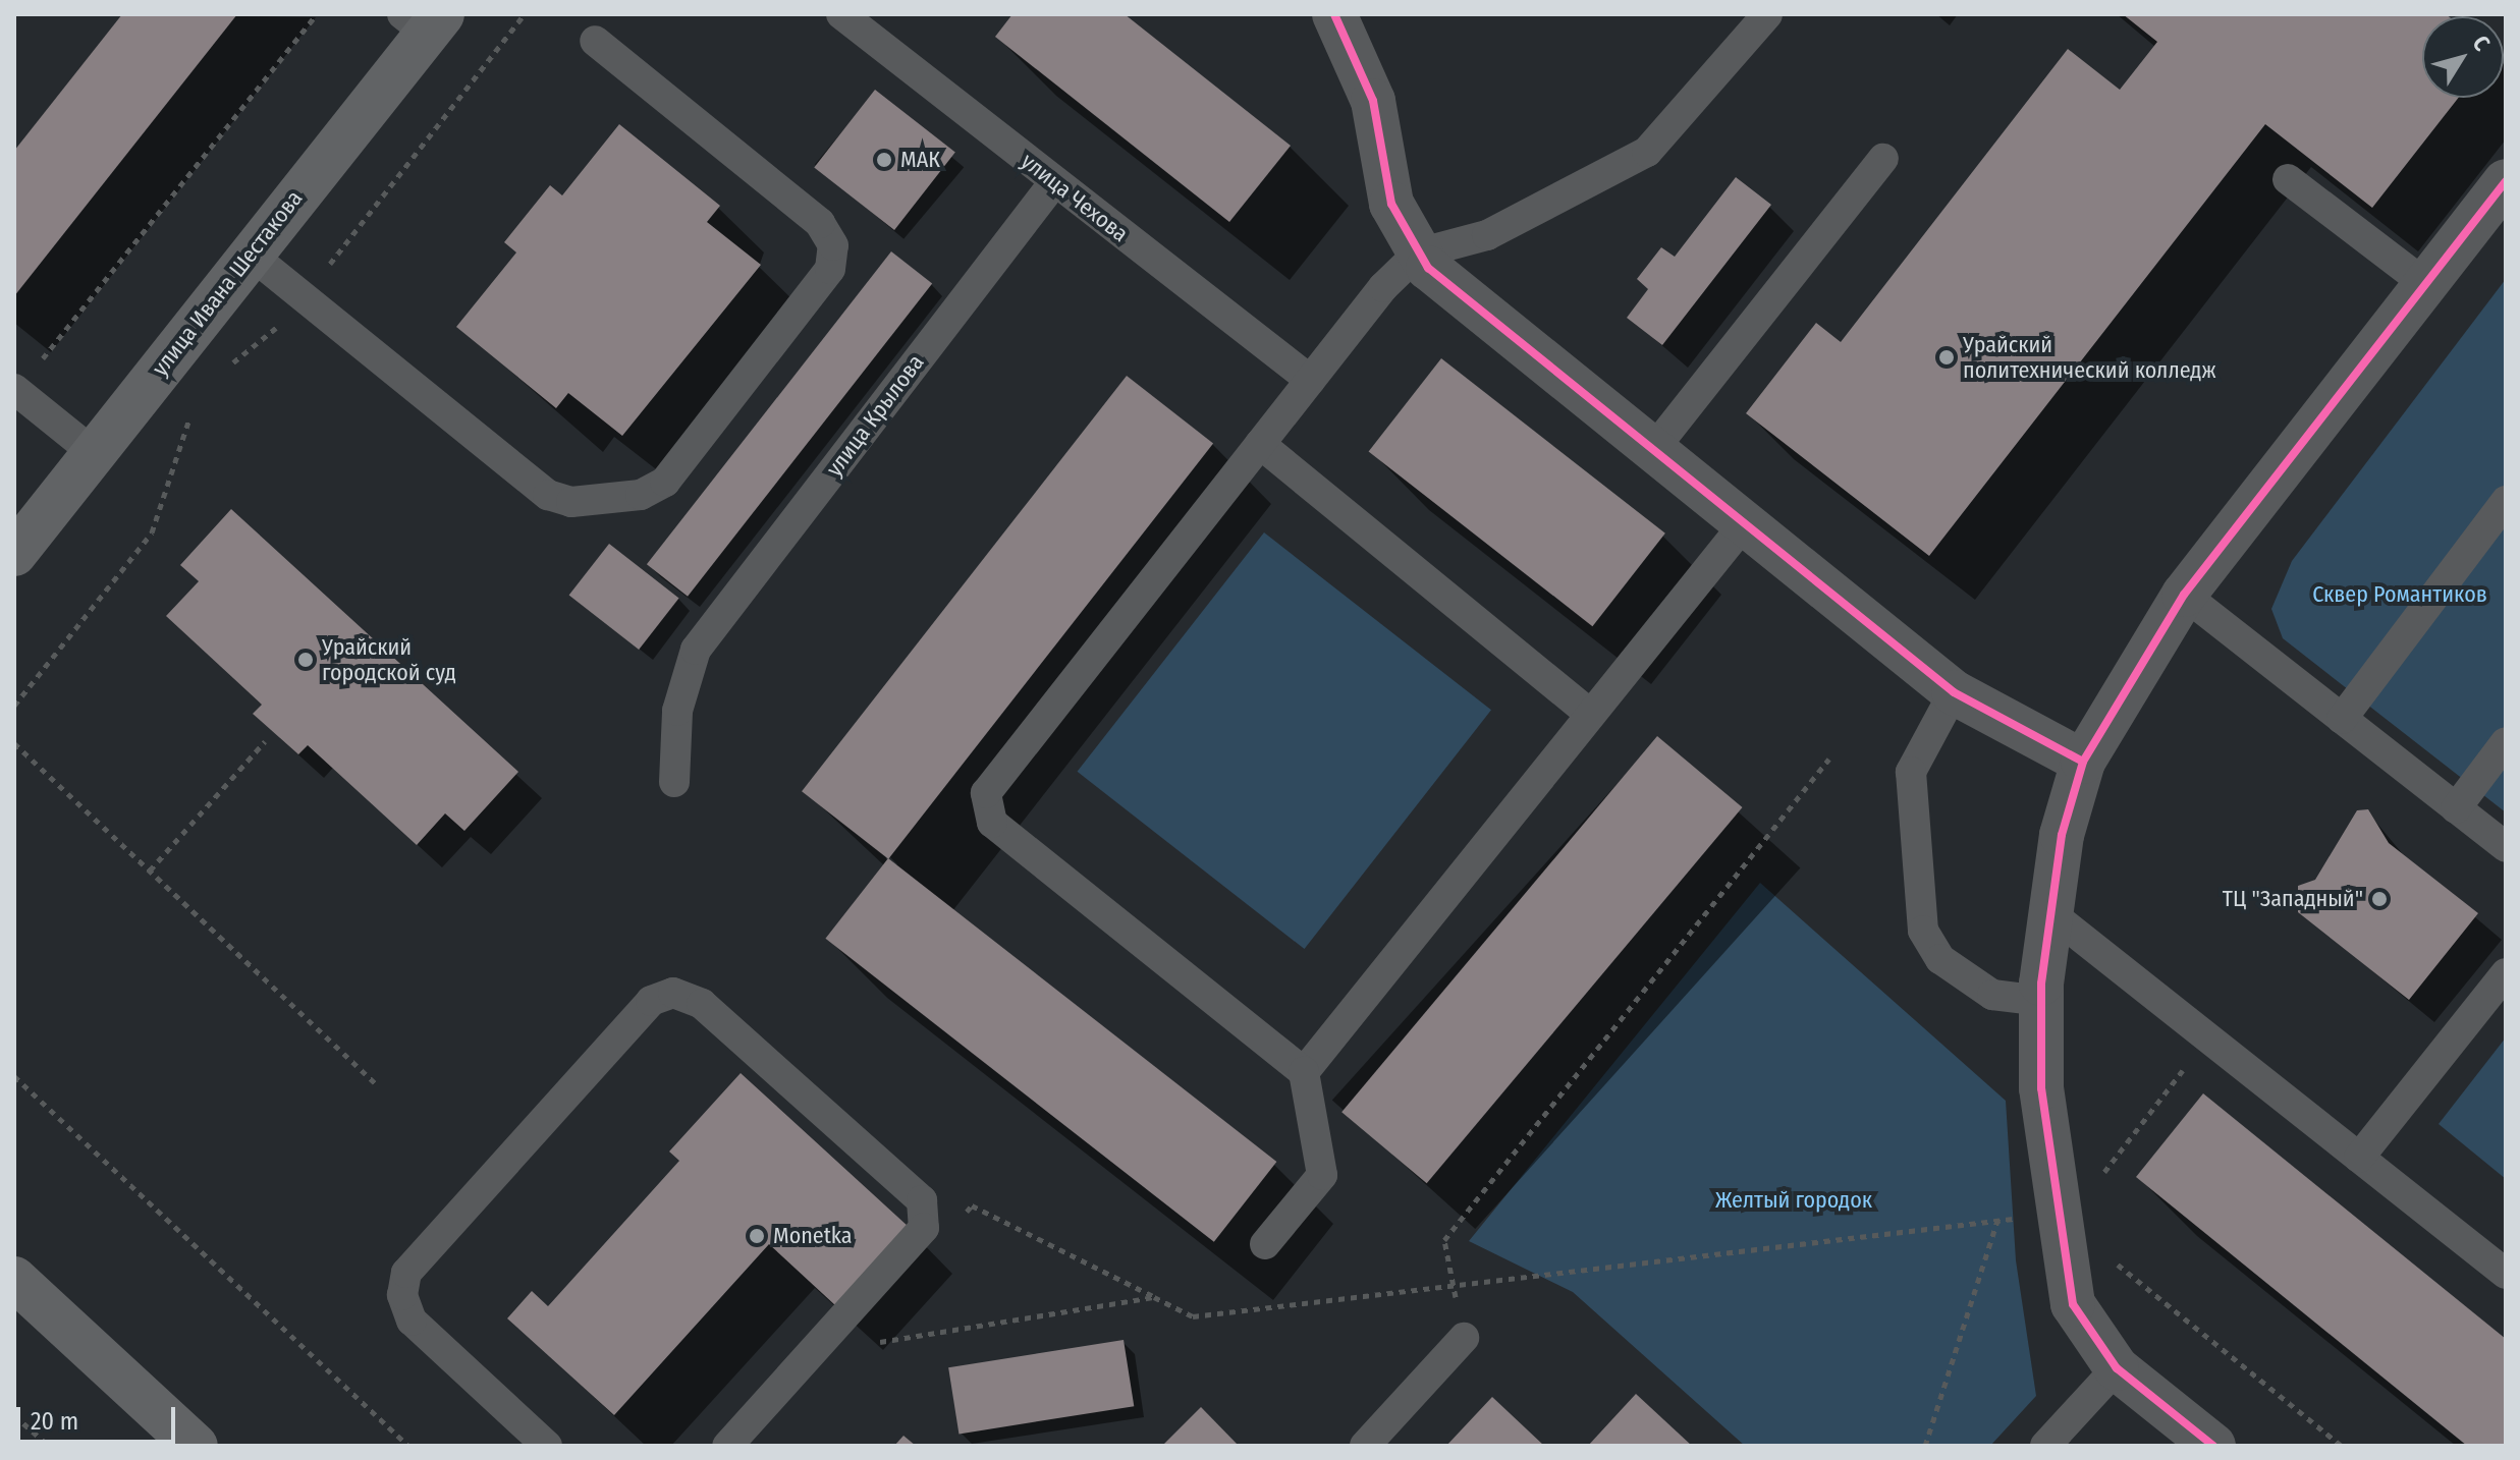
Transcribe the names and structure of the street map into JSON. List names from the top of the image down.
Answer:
{
  "streets": {
    "main road": ["улица Ивана Шестакова"],
    "lane": ["улица Чехова", "улица Крылова"]
  },
  "crossings": [
    ["улица Чехова", "улица Крылова"]
  ],
  "parks": ["Сквер Романтиков", "Желтый городок"],
  "places": [
    "МАК",
    "Урайский политехнический колледж",
    "Урайский городской суд",
    "ТЦ \"Западный\"",
    "Monetka"
  ],
  "scale_bar": "20 m",
  "north": "top right"
}
